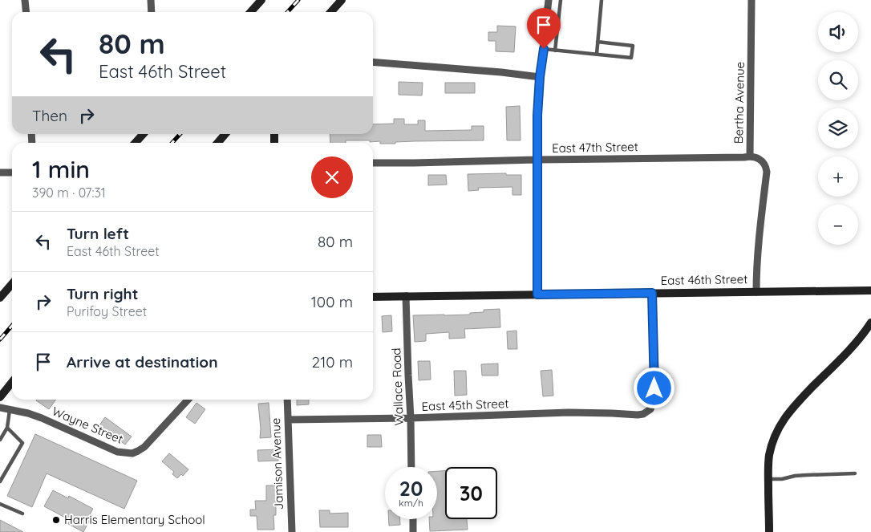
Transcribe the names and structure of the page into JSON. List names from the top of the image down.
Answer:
{
  "streets": {
    "street": [
      "Bertha Avenue",
      "East 47th Street",
      "East 46th Street",
      "Wallace Road",
      "East 45th Street",
      "Wayne Street",
      "Jamison Avenue"
    ]
  },
  "crossings": [
    ["Bertha Avenue", "East 47th Street"],
    ["Bertha Avenue", "East 46th Street"],
    ["East 46th Street", "Wallace Road"],
    ["East 46th Street", "East 45th Street"],
    ["Wallace Road", "East 45th Street"],
    ["East 45th Street", "Jamison Avenue"]
  ],
  "places": ["Harris Elementary School"],
  "page": {
    "map_buttons": ["+", "−"],
    "turn": ["80 m", "East 46th Street"],
    "then": "Then",
    "heading": ["1 min", "390 m · 07:31"],
    "list": [
      {
        "name": "Turn left",
        "note": "East 46th Street",
        "value": "80 m"
      },
      {
        "name": "Turn right",
        "note": "Purifoy Street",
        "value": "100 m"
      },
      {
        "name": "Arrive at destination",
        "value": "210 m"
      }
    ],
    "speed": "20 km/h",
    "limit": "30"
  }
}
